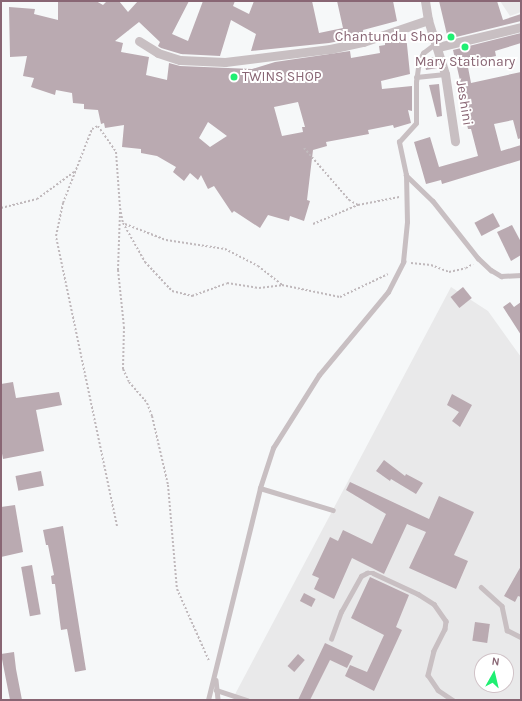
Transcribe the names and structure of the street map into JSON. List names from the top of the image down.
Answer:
{
  "streets": {
    "street": ["Jeshini"]
  },
  "places": ["Chantundu Shop", "Mary Stationary", "TWINS SHOP"],
  "north": "top"
}
